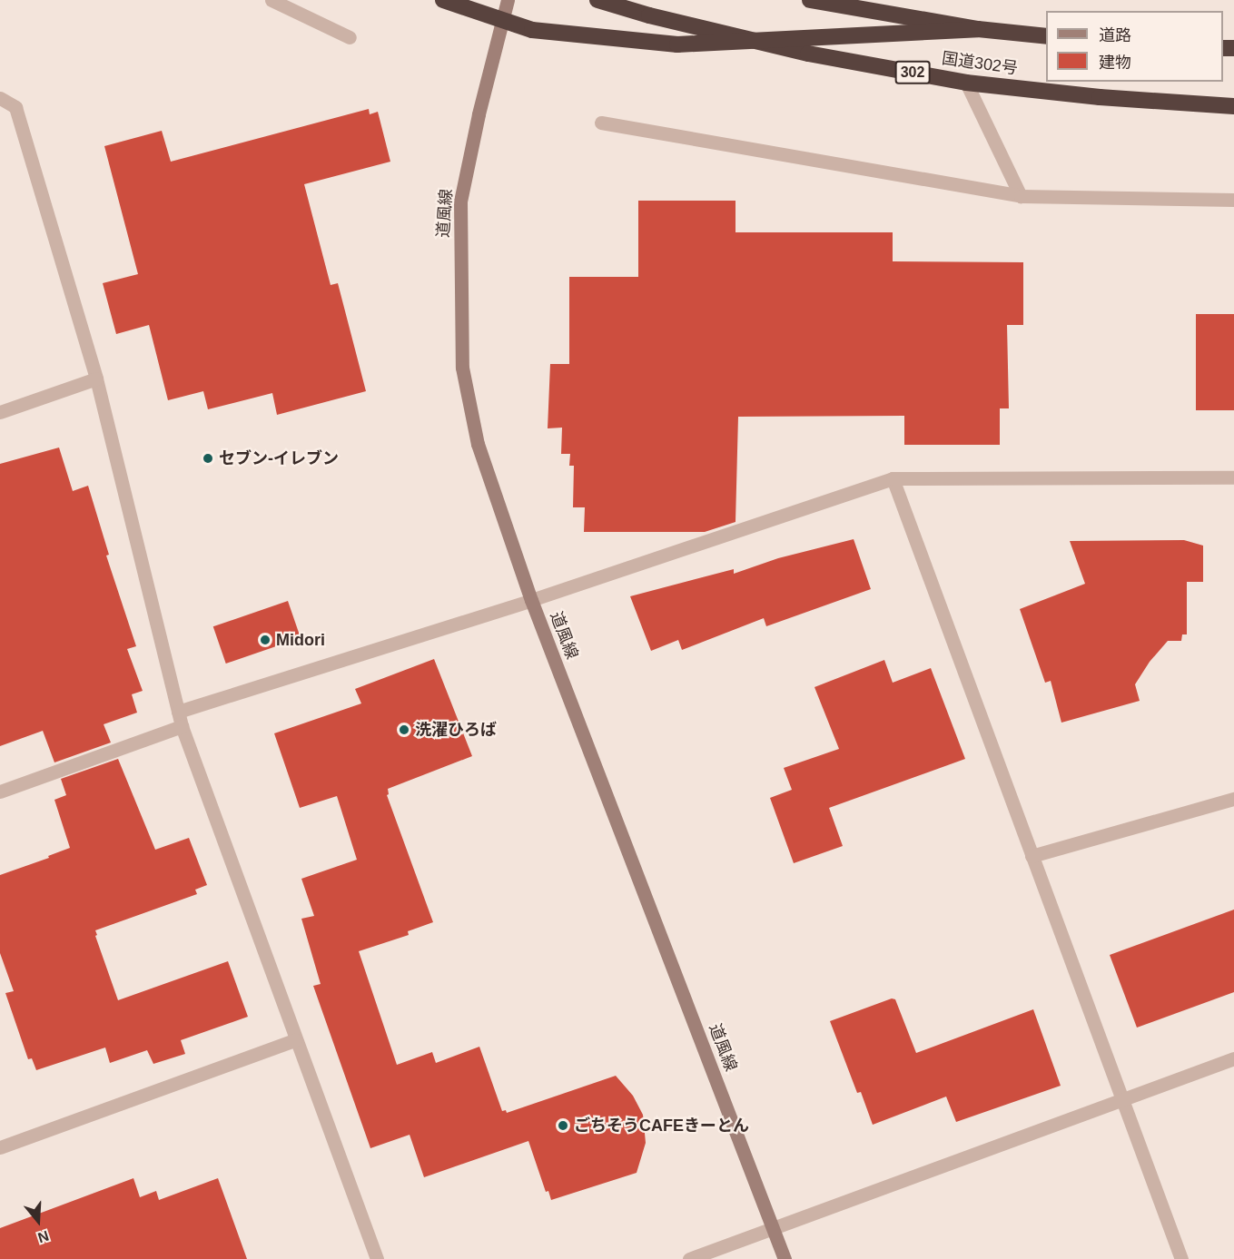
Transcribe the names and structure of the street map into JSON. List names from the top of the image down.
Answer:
{
  "streets": {
    "highway": ["国道302号", "302"],
    "street": ["道風線"]
  },
  "places": [
    "セブン-イレブン",
    "Midori",
    "洗濯ひろば",
    "ごちそうCAFEきーとん"
  ],
  "legend": ["道路", "建物"],
  "north": "bottom"
}
